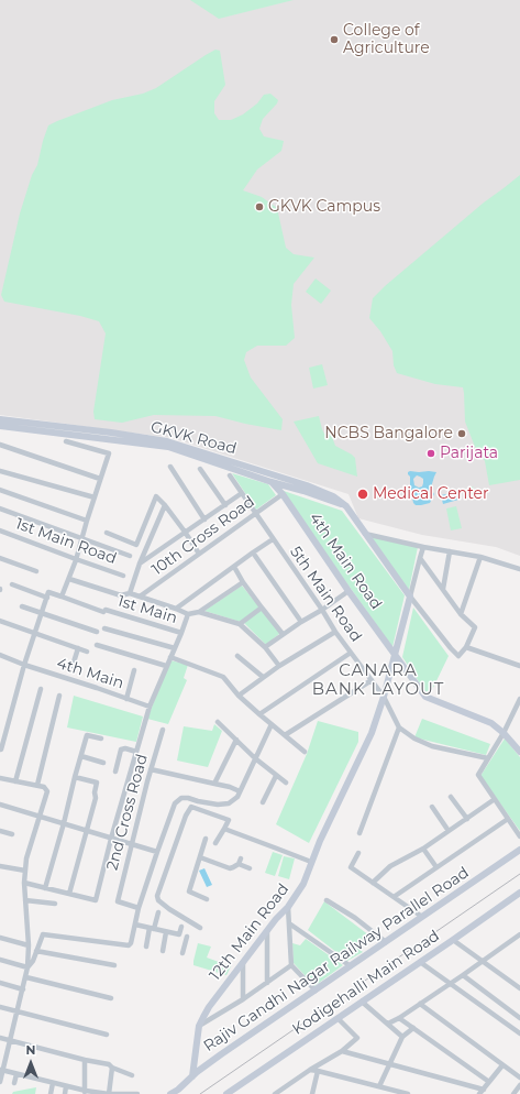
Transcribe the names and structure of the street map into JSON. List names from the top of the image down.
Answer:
{
  "streets": {
    "street": [
      "GKVK Road",
      "10th Cross Road",
      "1st Main Road",
      "4th Main Road",
      "5th Main Road",
      "1st Main",
      "4th Main",
      "2nd Cross Road",
      "12th Main Road",
      "Rajiv Gandhi Nagar Railway Parallel Road",
      "Kodigehalli Main Road"
    ]
  },
  "crossings": [
    ["GKVK Road", "4th Main Road"],
    ["10th Cross Road", "4th Main Road"],
    ["10th Cross Road", "5th Main Road"],
    ["4th Main Road", "12th Main Road"],
    ["5th Main Road", "12th Main Road"],
    ["12th Main Road", "Rajiv Gandhi Nagar Railway Parallel Road"]
  ],
  "districts": ["CANARA BANK LAYOUT"],
  "places": [
    "College of Agriculture",
    "GKVK Campus",
    "NCBS Bangalore",
    "Parijata",
    "Medical Center"
  ],
  "north": "top"
}
